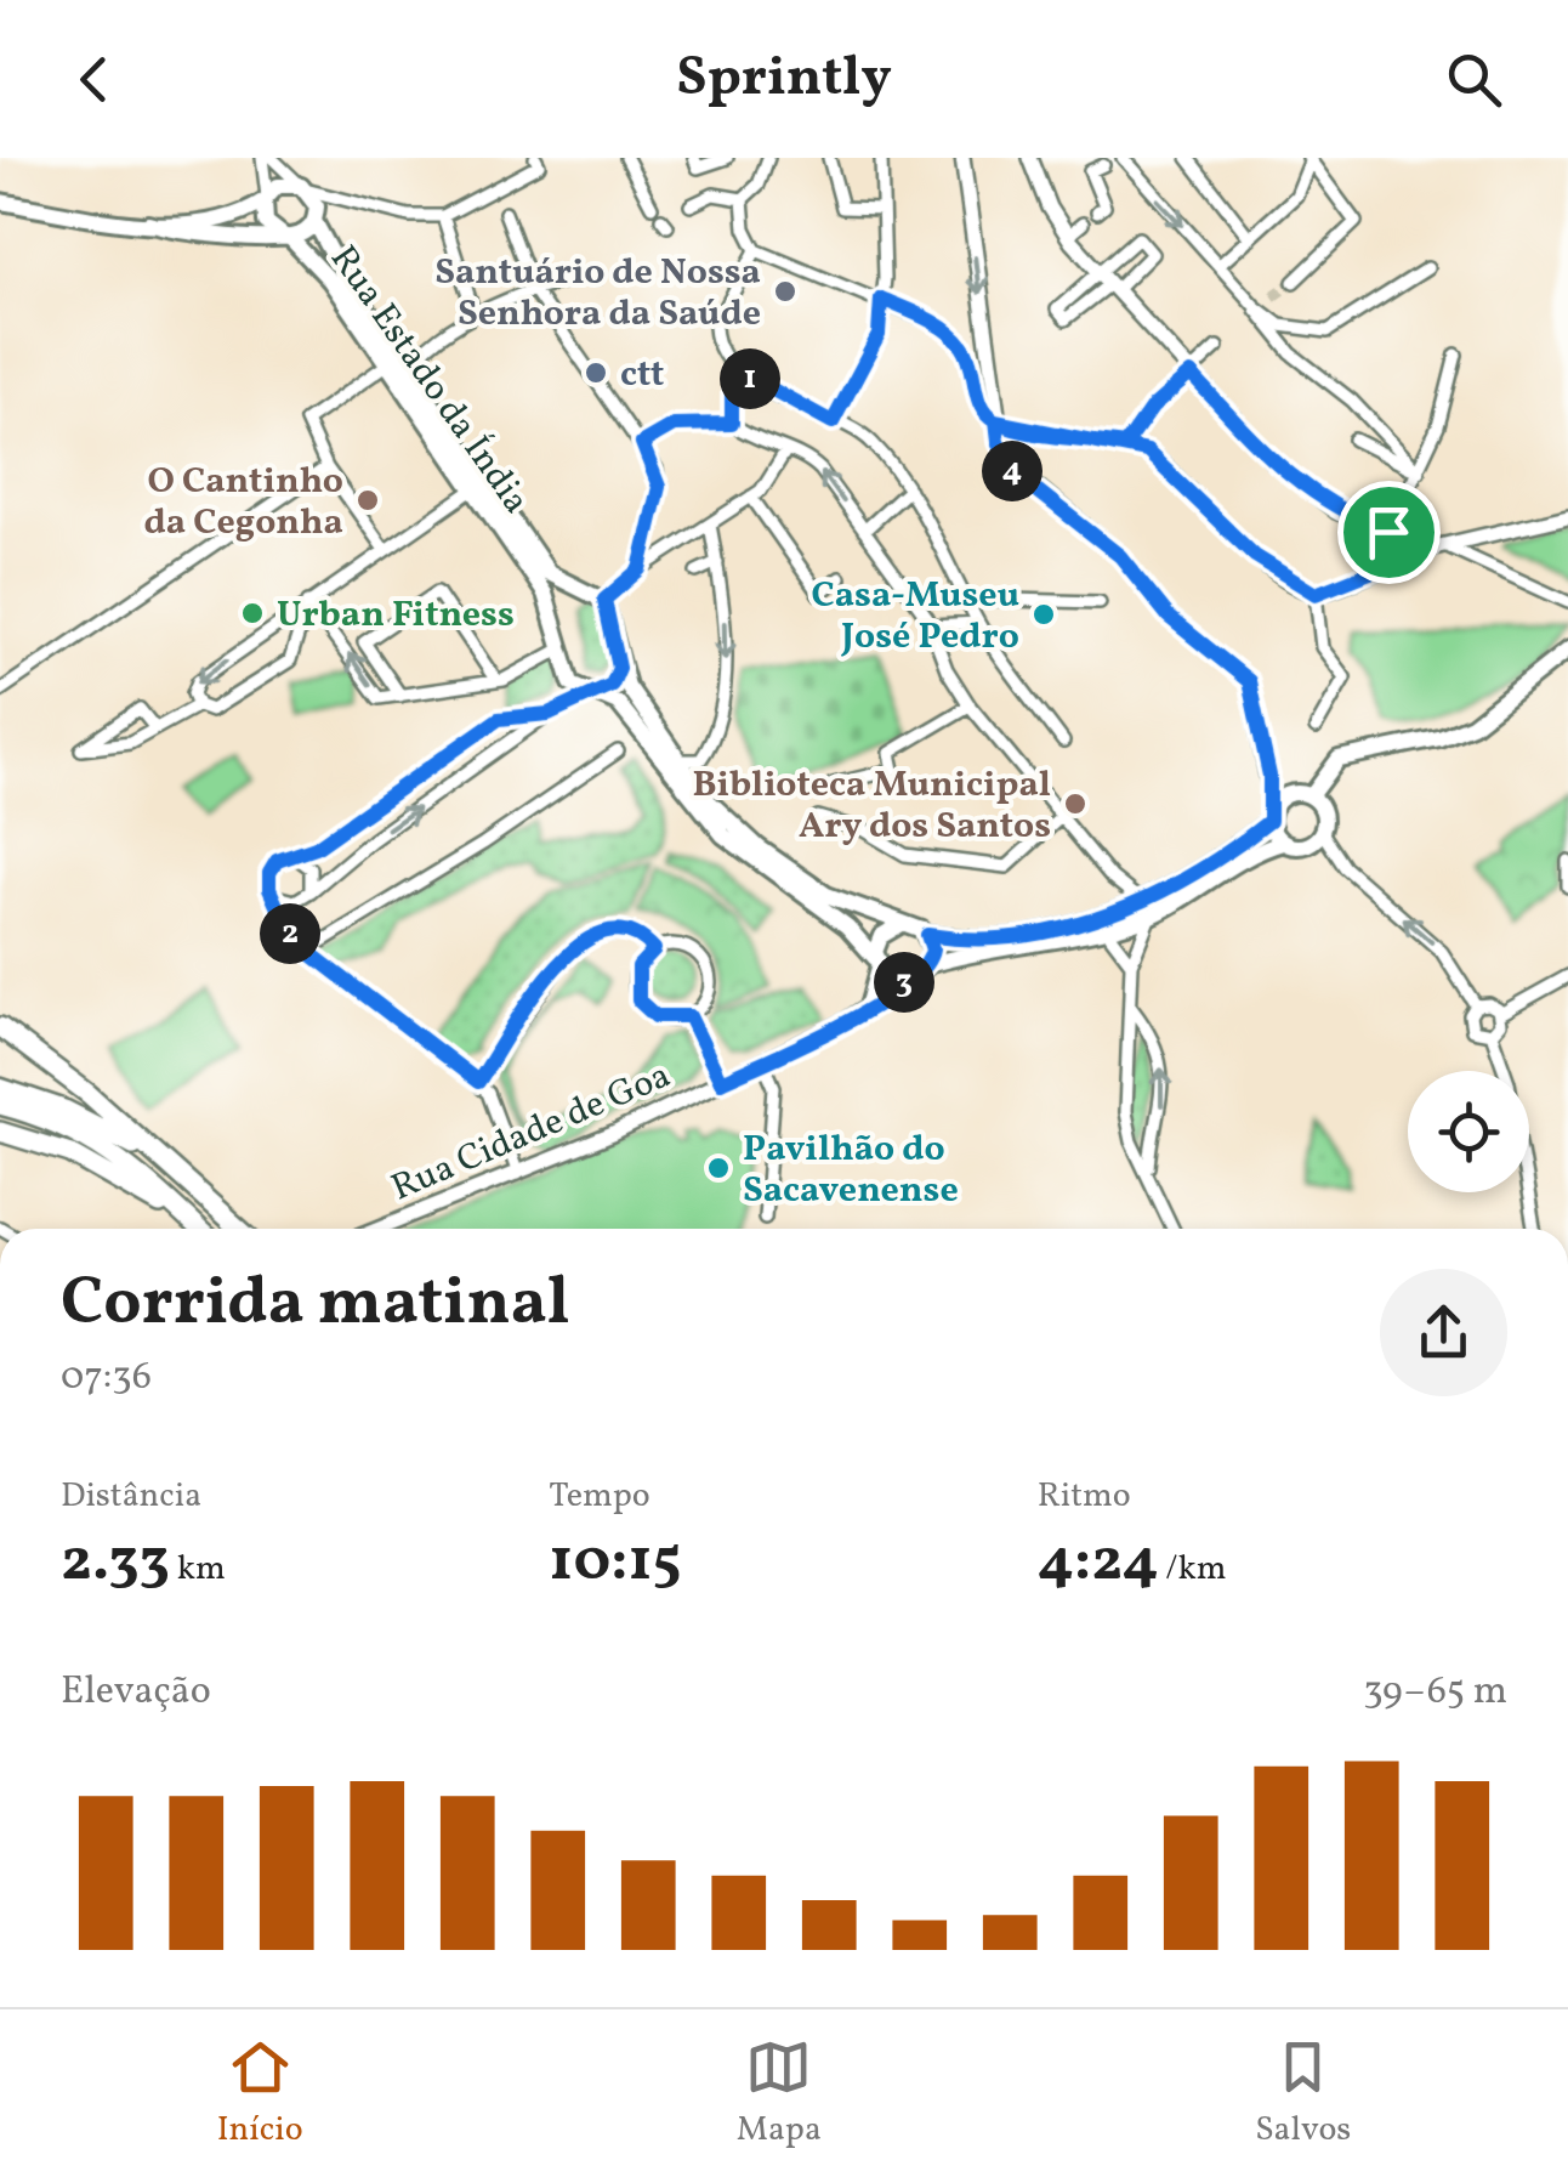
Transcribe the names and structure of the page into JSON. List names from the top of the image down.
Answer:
{
  "streets": {
    "main road": ["Rua Estado da Índia"],
    "street": ["Rua Cidade de Goa"]
  },
  "places": [
    "Santuário de Nossa Senhora da Saúde",
    "ctt",
    "O Cantinho da Cegonha",
    "Urban Fitness",
    "Casa-Museu José Pedro",
    "Biblioteca Municipal Ary dos Santos",
    "Pavilhão do Sacavenense"
  ],
  "page": {
    "header": "Sprintly",
    "pins": [
      "1",
      "4",
      "2",
      "3"
    ],
    "heading": ["Corrida matinal", "07:36"],
    "stats": [
      ["Distância", "2.33 km"],
      ["Tempo", "10:15"],
      ["Ritmo", "4:24 /km"]
    ],
    "chart": ["Elevação", "39–65 m"],
    "tabs": ["Início", "Mapa", "Salvos"]
  }
}
